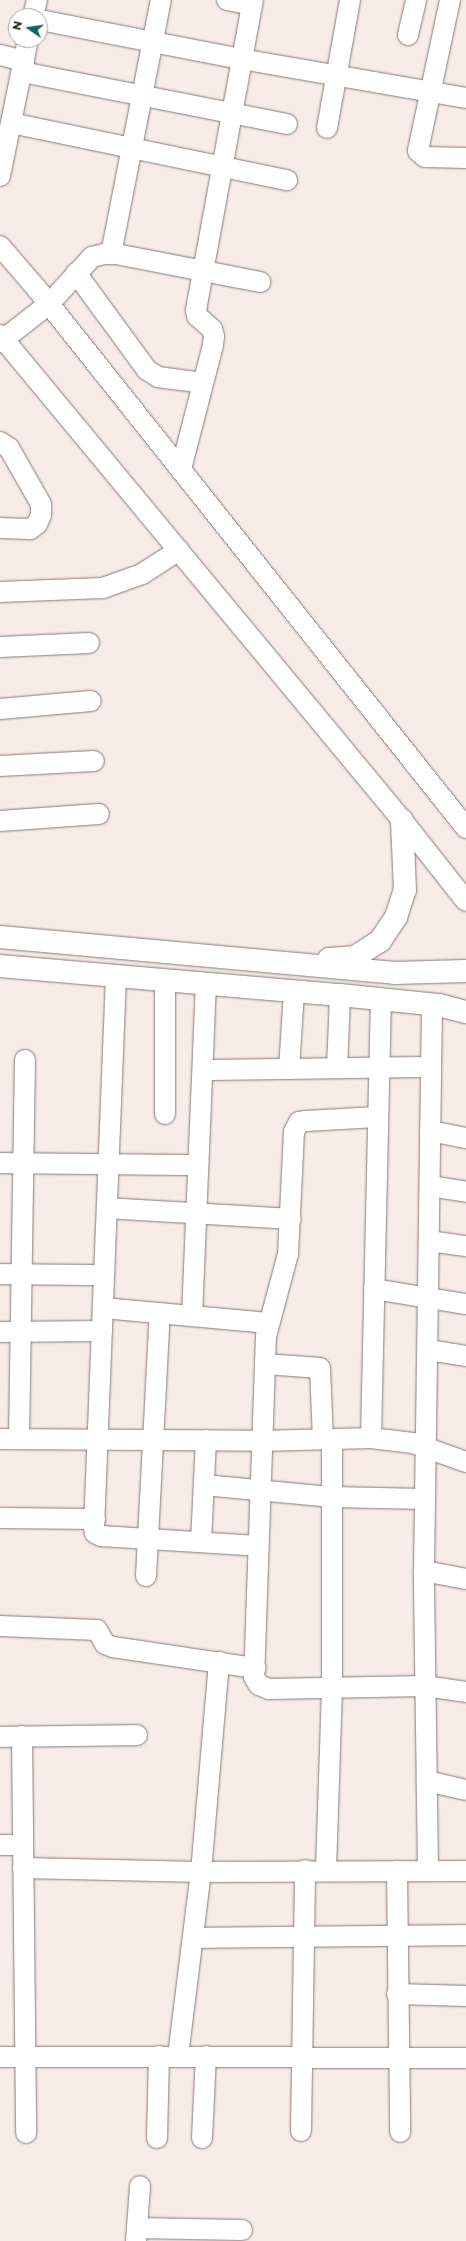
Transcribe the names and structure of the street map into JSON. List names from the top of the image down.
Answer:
{
  "north": "left"
}
